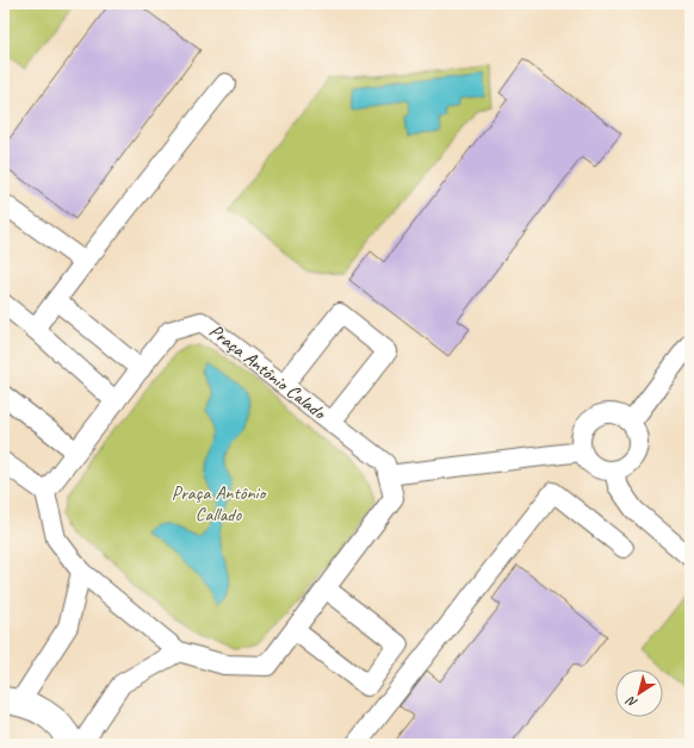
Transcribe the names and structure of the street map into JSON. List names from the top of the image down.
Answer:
{
  "streets": {
    "lane": ["Praça Antônio Calado"]
  },
  "parks": ["Praça Antônio Callado"],
  "north": "bottom left"
}
